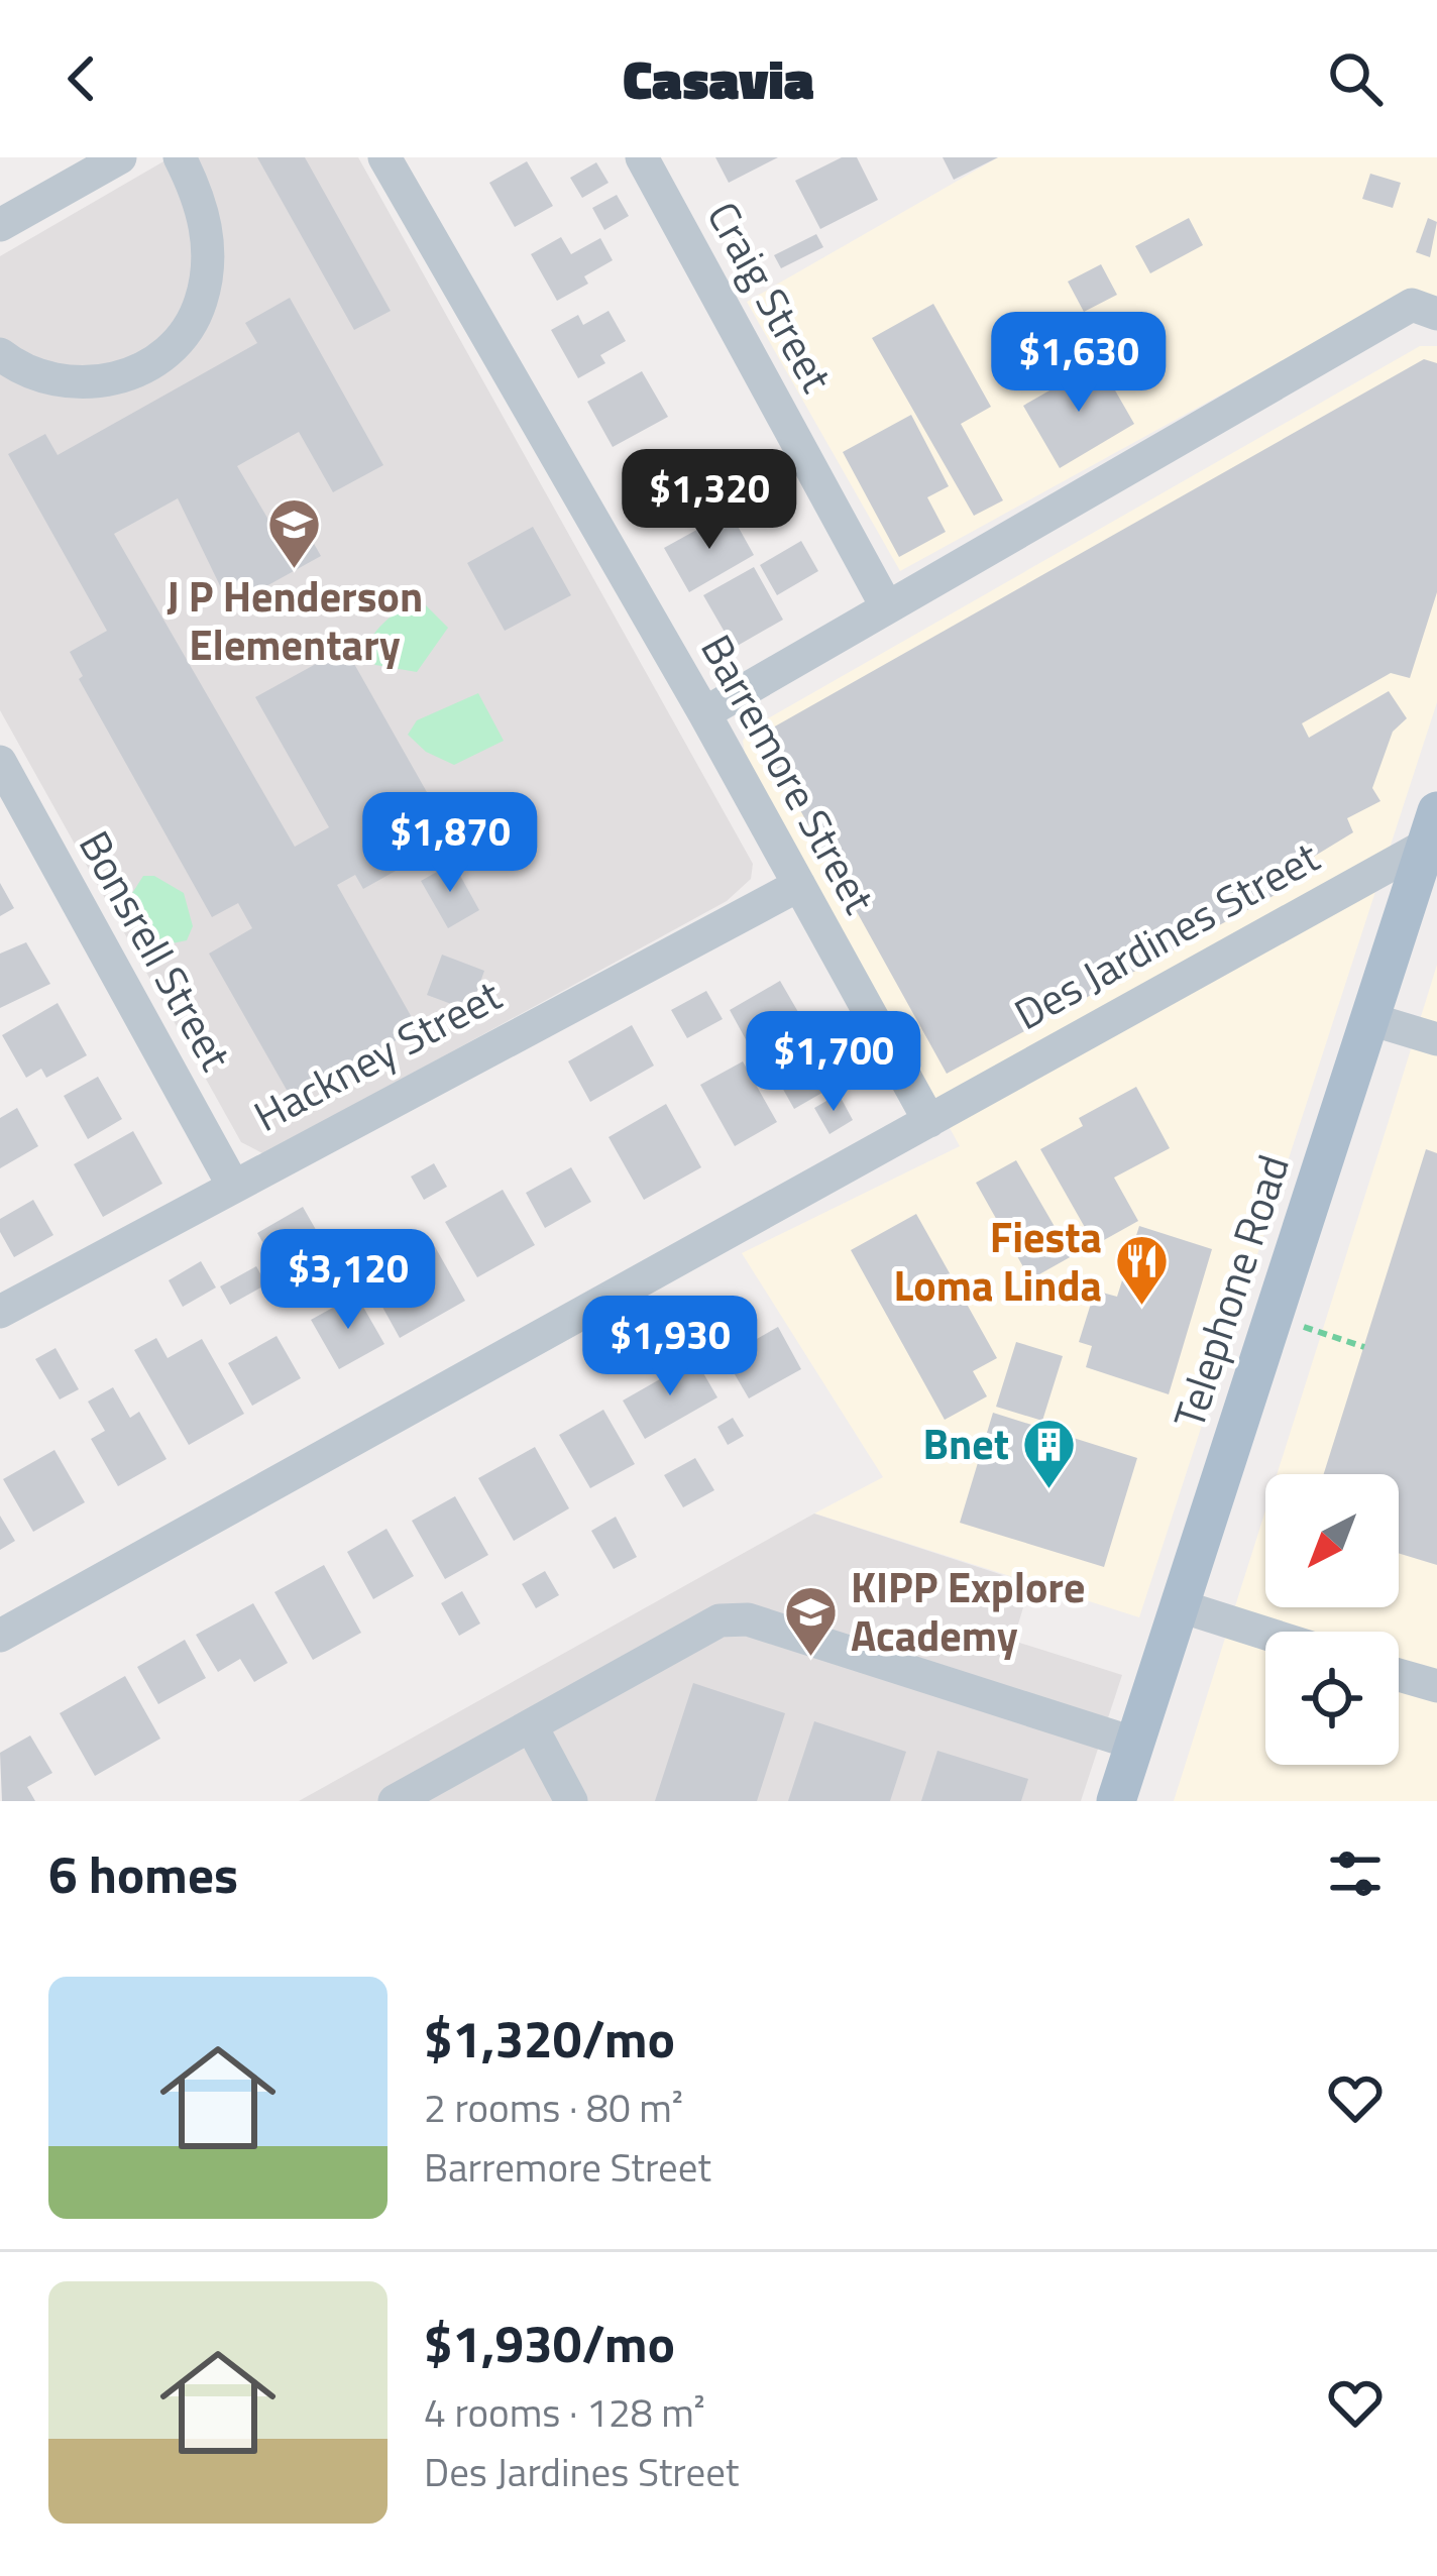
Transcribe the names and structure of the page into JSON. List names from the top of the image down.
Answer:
{
  "streets": {
    "main road": ["Telephone Road"],
    "street": [
      "Craig Street",
      "Barremore Street",
      "Des Jardines Street",
      "Bonsrell Street",
      "Hackney Street"
    ]
  },
  "crossings": [
    ["Barremore Street", "Des Jardines Street"],
    ["Barremore Street", "Hackney Street"],
    ["Des Jardines Street", "Telephone Road"],
    ["Bonsrell Street", "Hackney Street"]
  ],
  "places": {
    "school or university": ["J P Henderson Elementary", "KIPP Explore Academy"],
    "restaurant": ["Fiesta Loma Linda"],
    "building": ["Bnet"]
  },
  "north": "bottom left",
  "page": {
    "header": "Casavia",
    "price": [
      "$1,630",
      "$1,320",
      "$1,870",
      "$1,700",
      "$3,120",
      "$1,930"
    ],
    "heading": "6 homes",
    "list": [
      {
        "name": "$1,320/mo",
        "note": "2 rooms · 80 m² · Barremore Street"
      },
      {
        "name": "$1,930/mo",
        "note": "4 rooms · 128 m² · Des Jardines Street"
      }
    ]
  }
}
